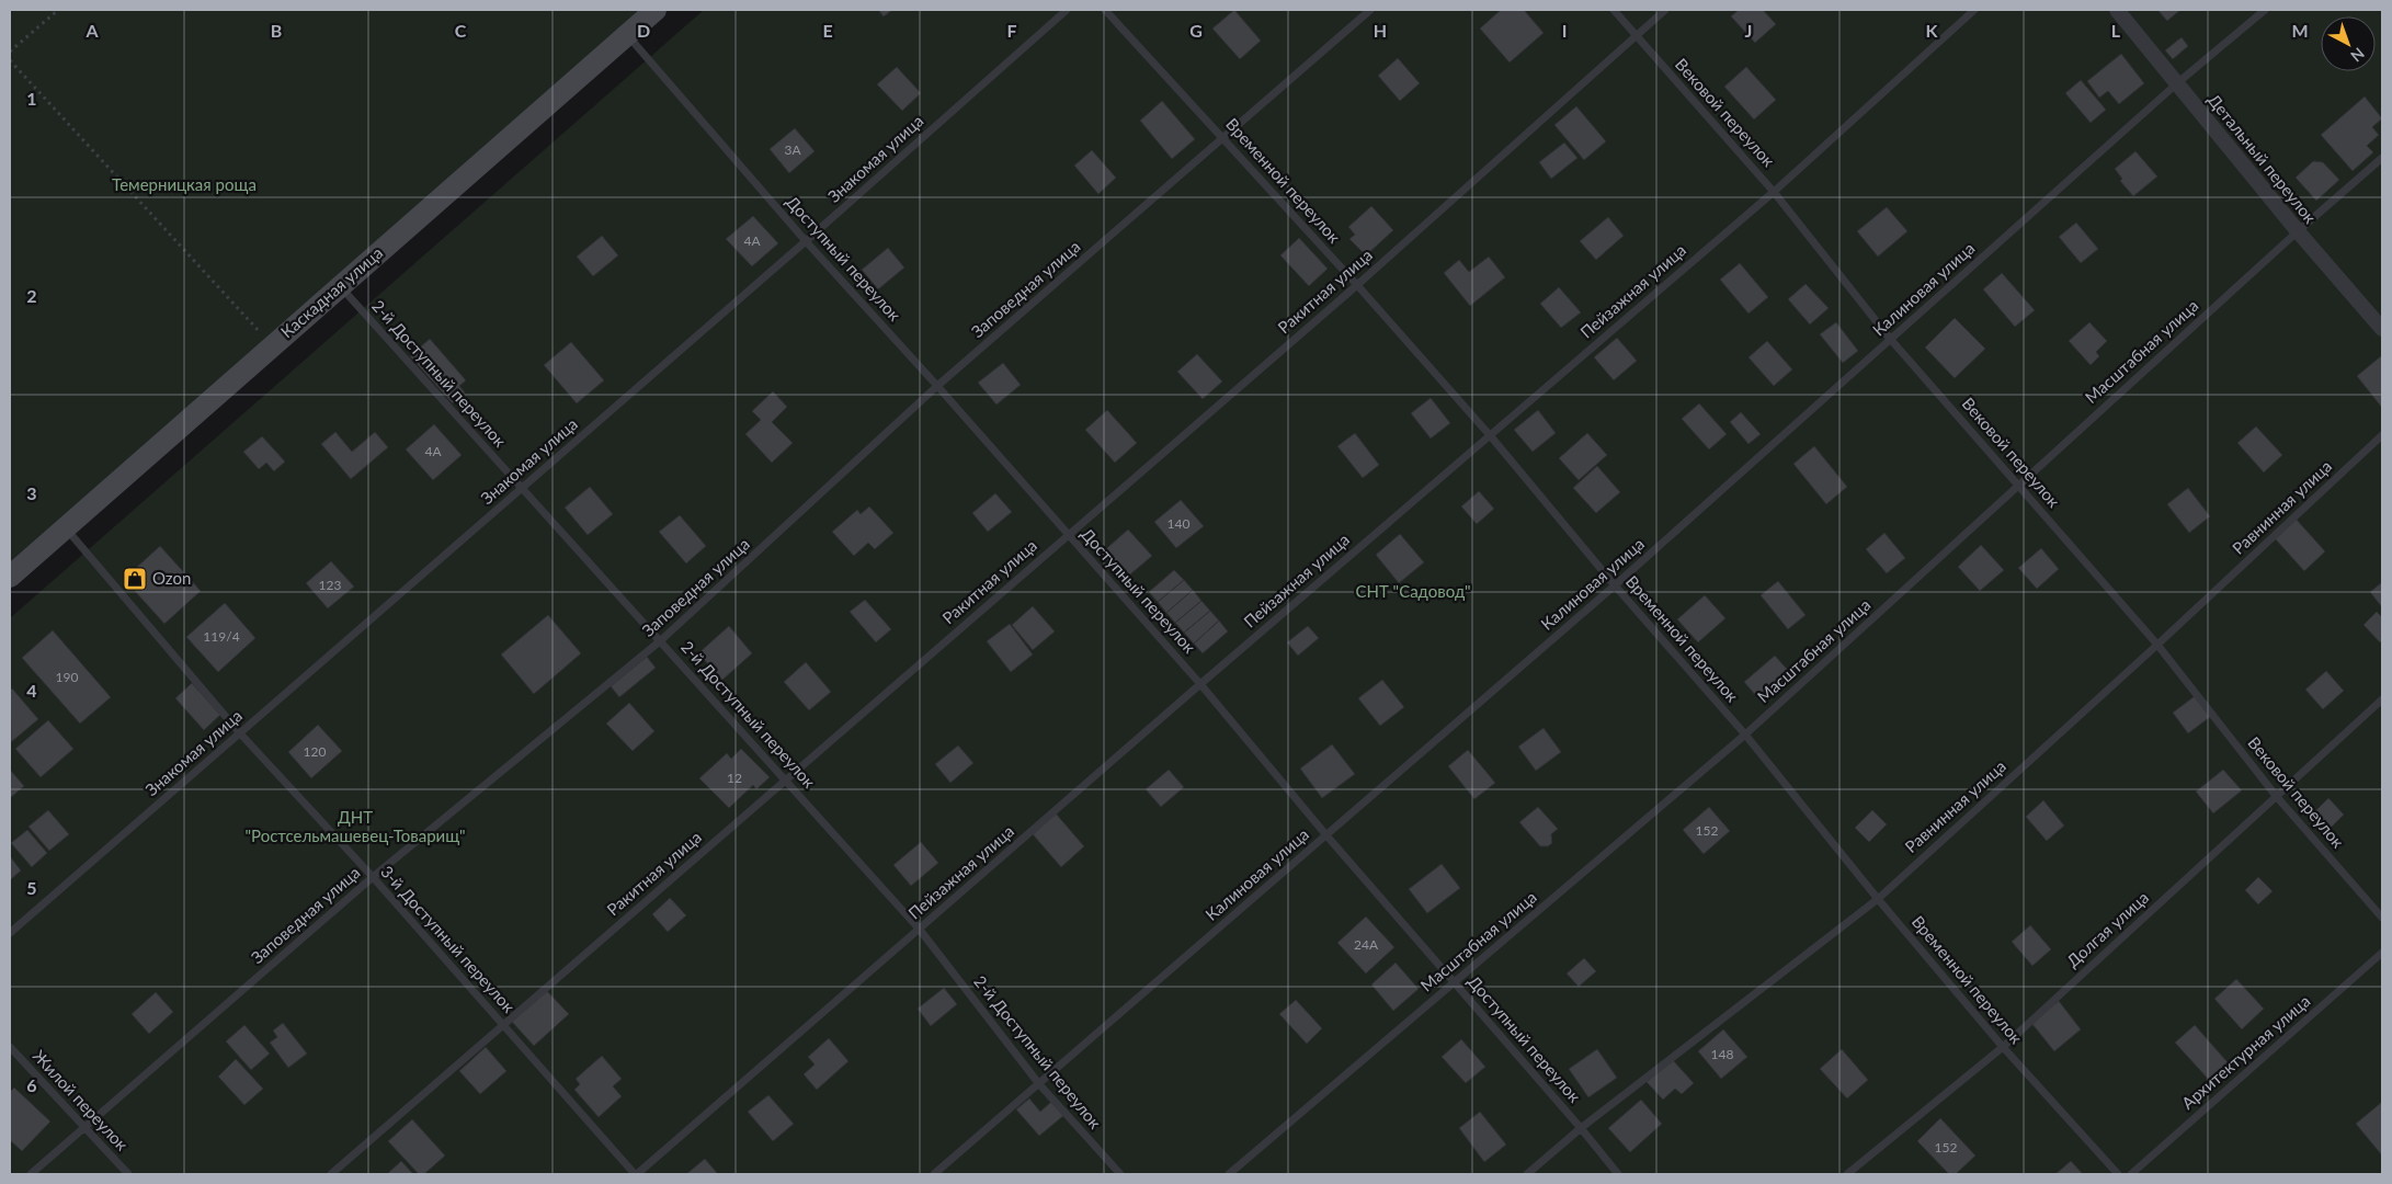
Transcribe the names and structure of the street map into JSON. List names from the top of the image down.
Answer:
{
  "streets": {
    "street": ["Детальный переулок", "Каскадная улица"],
    "lane": [
      "Вековой переулок",
      "Знакомая улица",
      "Временной переулок",
      "Доступный переулок",
      "Заповедная улица",
      "Калиновая улица",
      "Ракитная улица",
      "Пейзажная улица",
      "Масштабная улица",
      "2-й Доступный переулок",
      "Равнинная улица",
      "Долгая улица",
      "3-й Доступный переулок",
      "Архитектурная улица",
      "Жилой переулок"
    ]
  },
  "crossings": [
    ["Вековой переулок", "Калиновая улица"],
    ["Вековой переулок", "Ракитная улица"],
    ["Вековой переулок", "Пейзажная улица"],
    ["Вековой переулок", "Масштабная улица"],
    ["Вековой переулок", "Равнинная улица"],
    ["Вековой переулок", "Долгая улица"],
    ["Знакомая улица", "Доступный переулок"],
    ["Знакомая улица", "2-й Доступный переулок"],
    ["Знакомая улица", "3-й Доступный переулок"],
    ["Детальный переулок", "Калиновая улица"],
    ["Детальный переулок", "Масштабная улица"],
    ["Временной переулок", "Заповедная улица"],
    ["Временной переулок", "Калиновая улица"],
    ["Временной переулок", "Ракитная улица"],
    ["Временной переулок", "Пейзажная улица"],
    ["Временной переулок", "Масштабная улица"],
    ["Временной переулок", "Равнинная улица"],
    ["Временной переулок", "Долгая улица"],
    ["Доступный переулок", "Заповедная улица"],
    ["Доступный переулок", "Калиновая улица"],
    ["Доступный переулок", "Ракитная улица"],
    ["Доступный переулок", "Пейзажная улица"],
    ["Доступный переулок", "Каскадная улица"],
    ["Доступный переулок", "Масштабная улица"],
    ["Доступный переулок", "Равнинная улица"],
    ["Заповедная улица", "2-й Доступный переулок"],
    ["Заповедная улица", "3-й Доступный переулок"],
    ["Заповедная улица", "Жилой переулок"],
    ["Калиновая улица", "2-й Доступный переулок"],
    ["Ракитная улица", "2-й Доступный переулок"],
    ["Ракитная улица", "3-й Доступный переулок"],
    ["Пейзажная улица", "2-й Доступный переулок"],
    ["Пейзажная улица", "3-й Доступный переулок"],
    ["Каскадная улица", "2-й Доступный переулок"],
    ["Каскадная улица", "3-й Доступный переулок"]
  ],
  "parks": ["Темерницкая роща", "СНТ \"Садовод\"", "ДНТ \"Ростсельмашевец-Товарищ\""],
  "places": {
    "shop": ["Ozon"]
  },
  "house_numbers": [
    "3А",
    "4А",
    "4А",
    "140",
    "123",
    "119/4",
    "190",
    "120",
    "12",
    "152",
    "24А",
    "148",
    "152"
  ],
  "north": "bottom right",
  "grid": {
    "columns": [
      "A",
      "B",
      "C",
      "D",
      "E",
      "F",
      "G",
      "H",
      "I",
      "J",
      "K",
      "L",
      "M"
    ],
    "rows": [
      "1",
      "2",
      "3",
      "4",
      "5",
      "6"
    ]
  }
}
